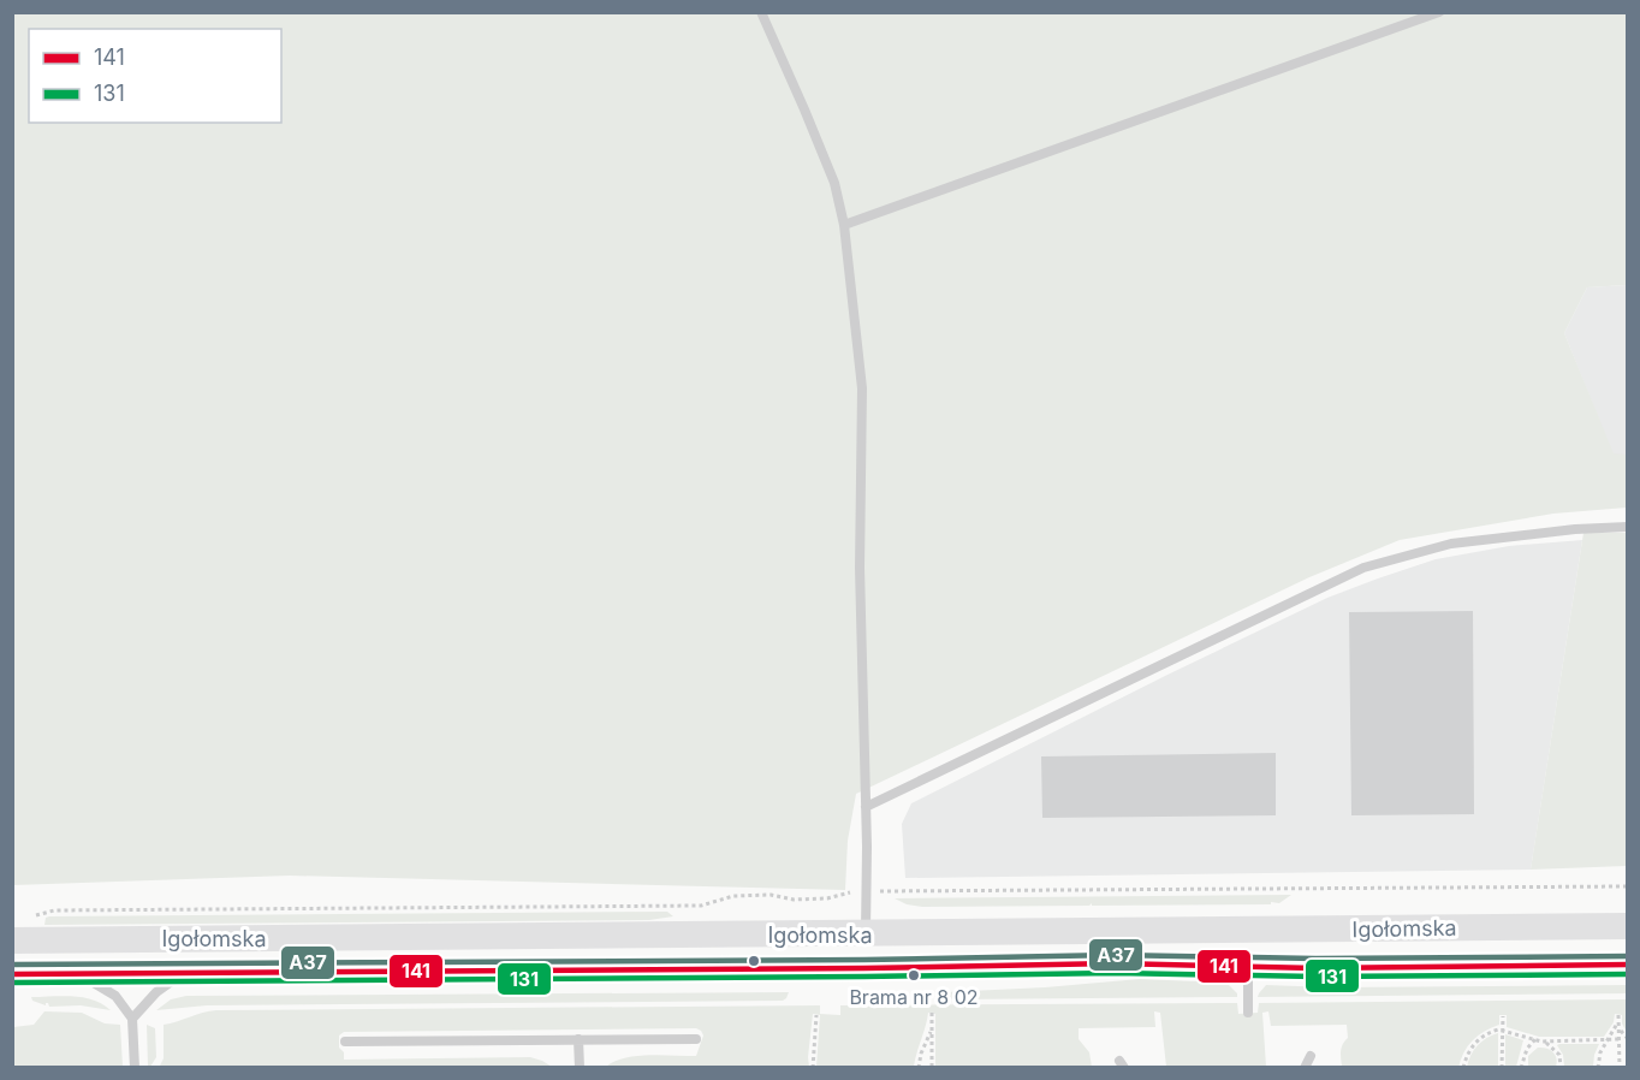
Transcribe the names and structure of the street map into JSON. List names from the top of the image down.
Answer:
{
  "streets": {
    "main road": ["Igołomska"]
  },
  "places": ["Brama nr 8 02"],
  "lines": ["transit line A37", "transit line 141", "transit line 131"],
  "legend": ["141", "131"]
}
